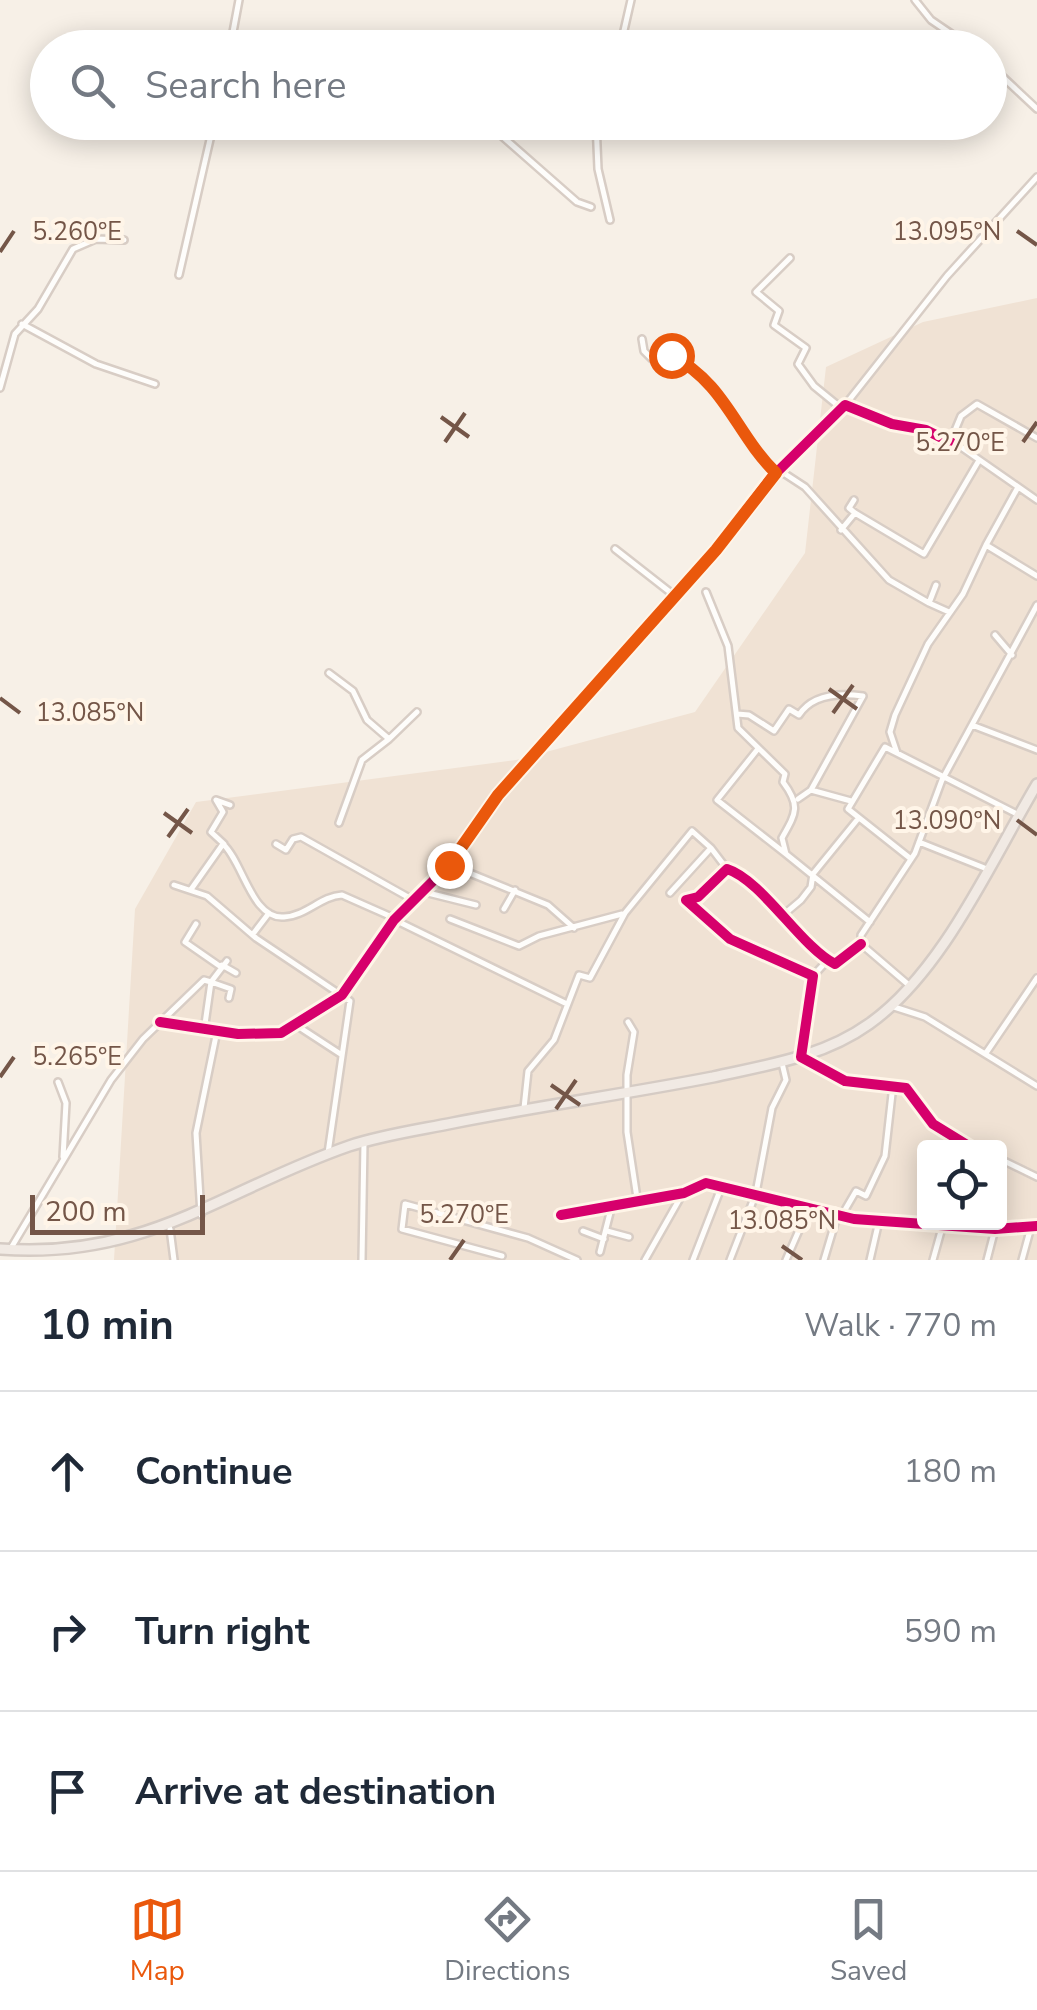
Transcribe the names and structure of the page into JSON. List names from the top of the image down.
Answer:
{
  "scale_bar": "200 m",
  "page": {
    "search": "Search here",
    "scale": "200 m",
    "heading": ["10 min", "Walk · 770 m"],
    "list": [
      ["Continue", "180 m"],
      ["Turn right", "590 m"],
      "Arrive at destination"
    ],
    "nav": ["Map", "Directions", "Saved"]
  },
  "coordinates": [
    "13.095°N",
    "5.260°E",
    "5.270°E",
    "13.085°N",
    "13.090°N",
    "5.265°E"
  ]
}
